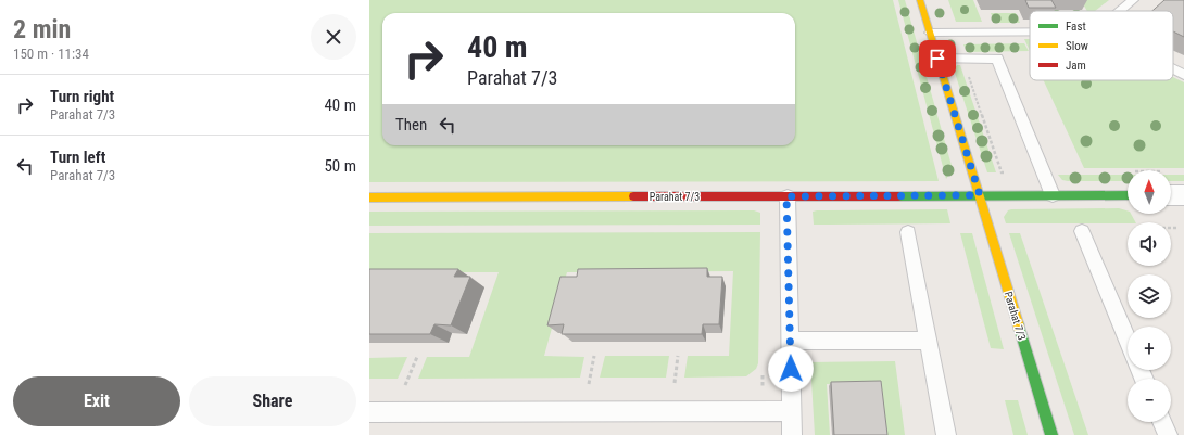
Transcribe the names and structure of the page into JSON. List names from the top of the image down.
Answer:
{
  "streets": {
    "street": ["Parahat 7/3"]
  },
  "legend": ["Fast", "Slow", "Jam"],
  "north": "top",
  "page": {
    "heading": ["2 min", "150 m · 11:34"],
    "turn": ["40 m", "Parahat 7/3"],
    "list": [
      {
        "name": "Turn right",
        "note": "Parahat 7/3",
        "value": "40 m"
      },
      {
        "name": "Turn left",
        "note": "Parahat 7/3",
        "value": "50 m"
      }
    ],
    "then": "Then",
    "map_buttons": ["+", "−"],
    "buttons": ["Exit", "Share"]
  }
}
